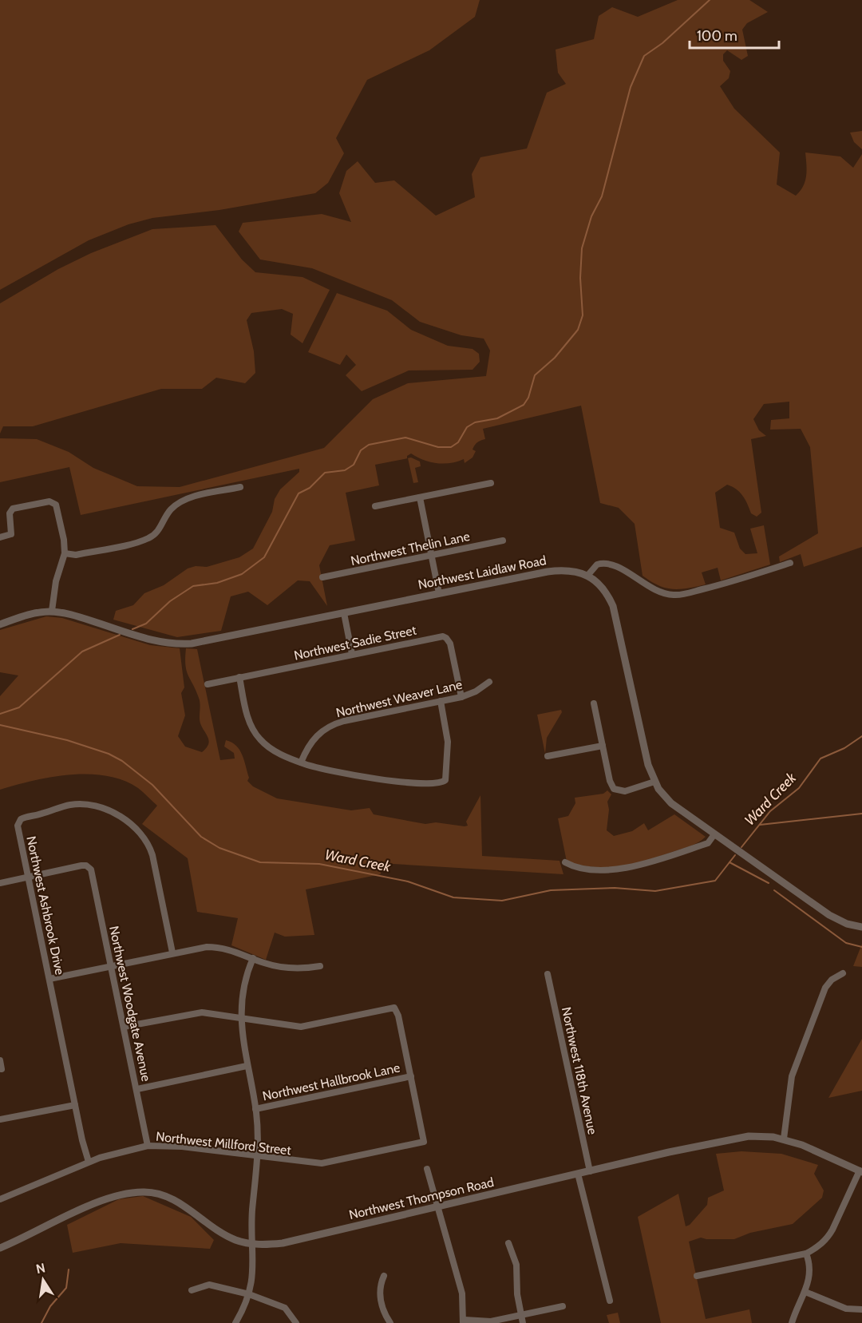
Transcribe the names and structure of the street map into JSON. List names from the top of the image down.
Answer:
{
  "streets": {
    "street": [
      "Northwest Thelin Lane",
      "Northwest Laidlaw Road",
      "Northwest Sadie Street",
      "Northwest Weaver Lane",
      "Northwest Ashbrook Drive",
      "Northwest Woodgate Avenue",
      "Northwest 118th Avenue",
      "Northwest Hallbrook Lane",
      "Northwest Millford Street",
      "Northwest Thompson Road"
    ]
  },
  "crossings": [
    ["Northwest Sadie Street", "Northwest Weaver Lane"],
    ["Northwest Ashbrook Drive", "Northwest Woodgate Avenue"],
    ["Northwest Ashbrook Drive", "Northwest Millford Street"],
    ["Northwest Woodgate Avenue", "Northwest Millford Street"],
    ["Northwest 118th Avenue", "Northwest Thompson Road"],
    ["Northwest Hallbrook Lane", "Northwest Millford Street"]
  ],
  "water": ["Ward Creek"],
  "scale_bar": "100 m",
  "north": "top"
}
